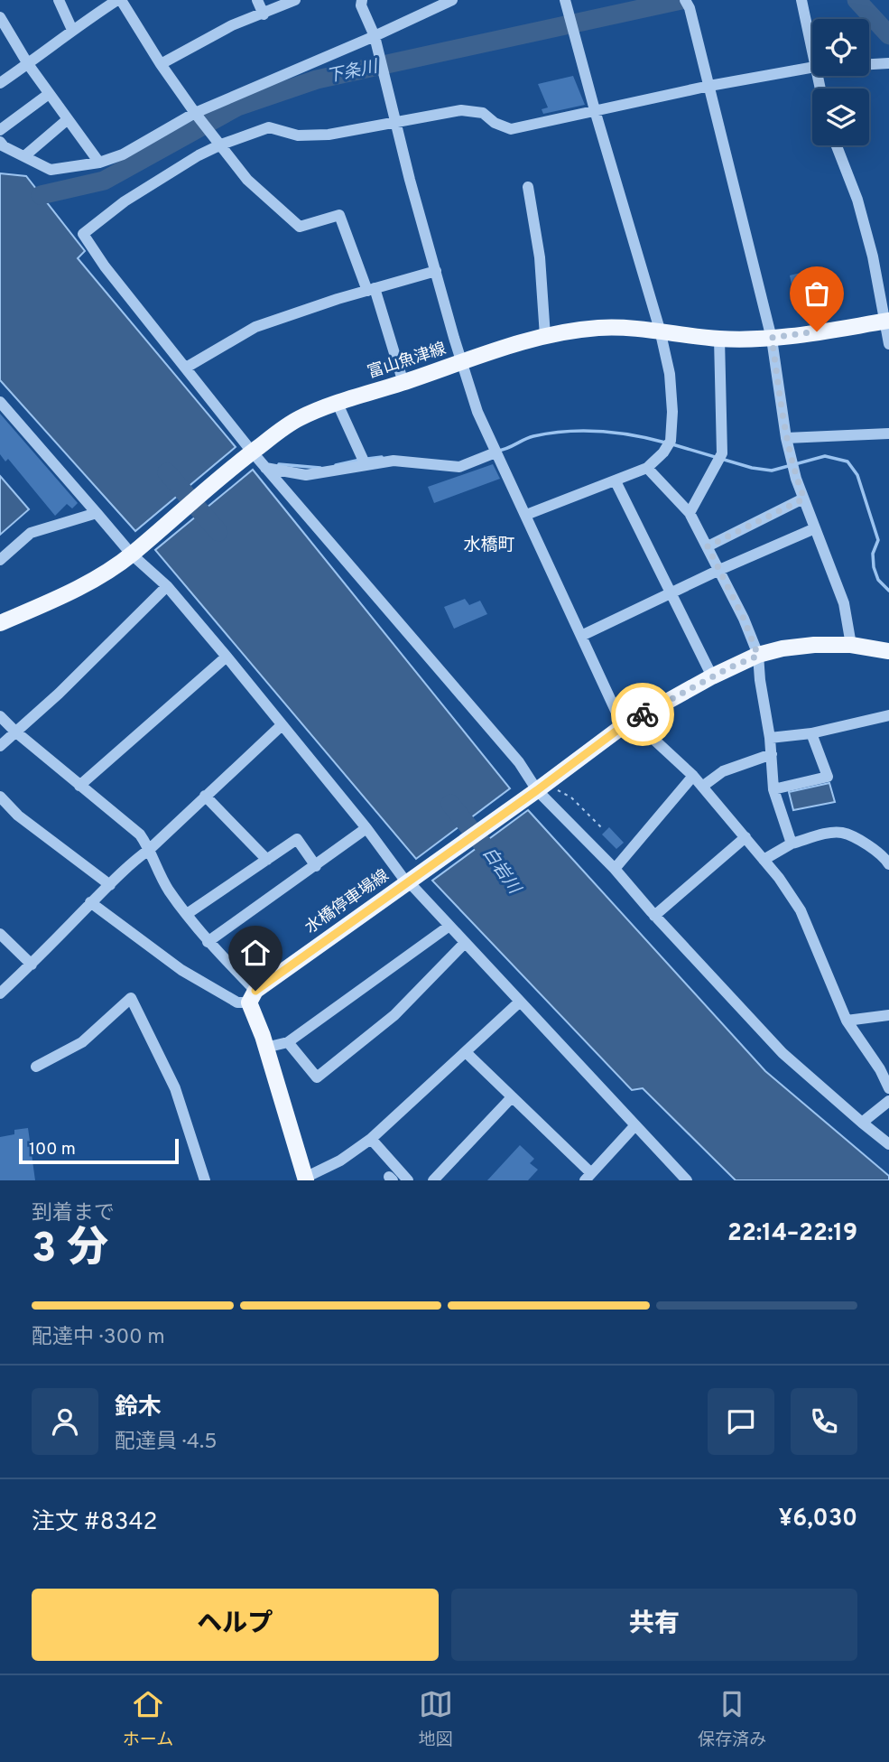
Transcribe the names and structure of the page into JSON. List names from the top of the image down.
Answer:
{
  "streets": {
    "main road": ["富山魚津線", "水橋停車場線"]
  },
  "districts": ["水橋町"],
  "water": ["下条川", "白岩川"],
  "scale_bar": "100 m",
  "page": {
    "scale": "100 m",
    "heading": ["3 分", "到着まで", "22:14–22:19"],
    "panel": [
      "鈴木",
      "配達員 · 4.5",
      "注文 #8342",
      "¥6,030"
    ],
    "bar": "配達中 · 300 m",
    "buttons": ["ヘルプ", "共有"],
    "tabs": ["ホーム", "地図", "保存済み"]
  }
}
